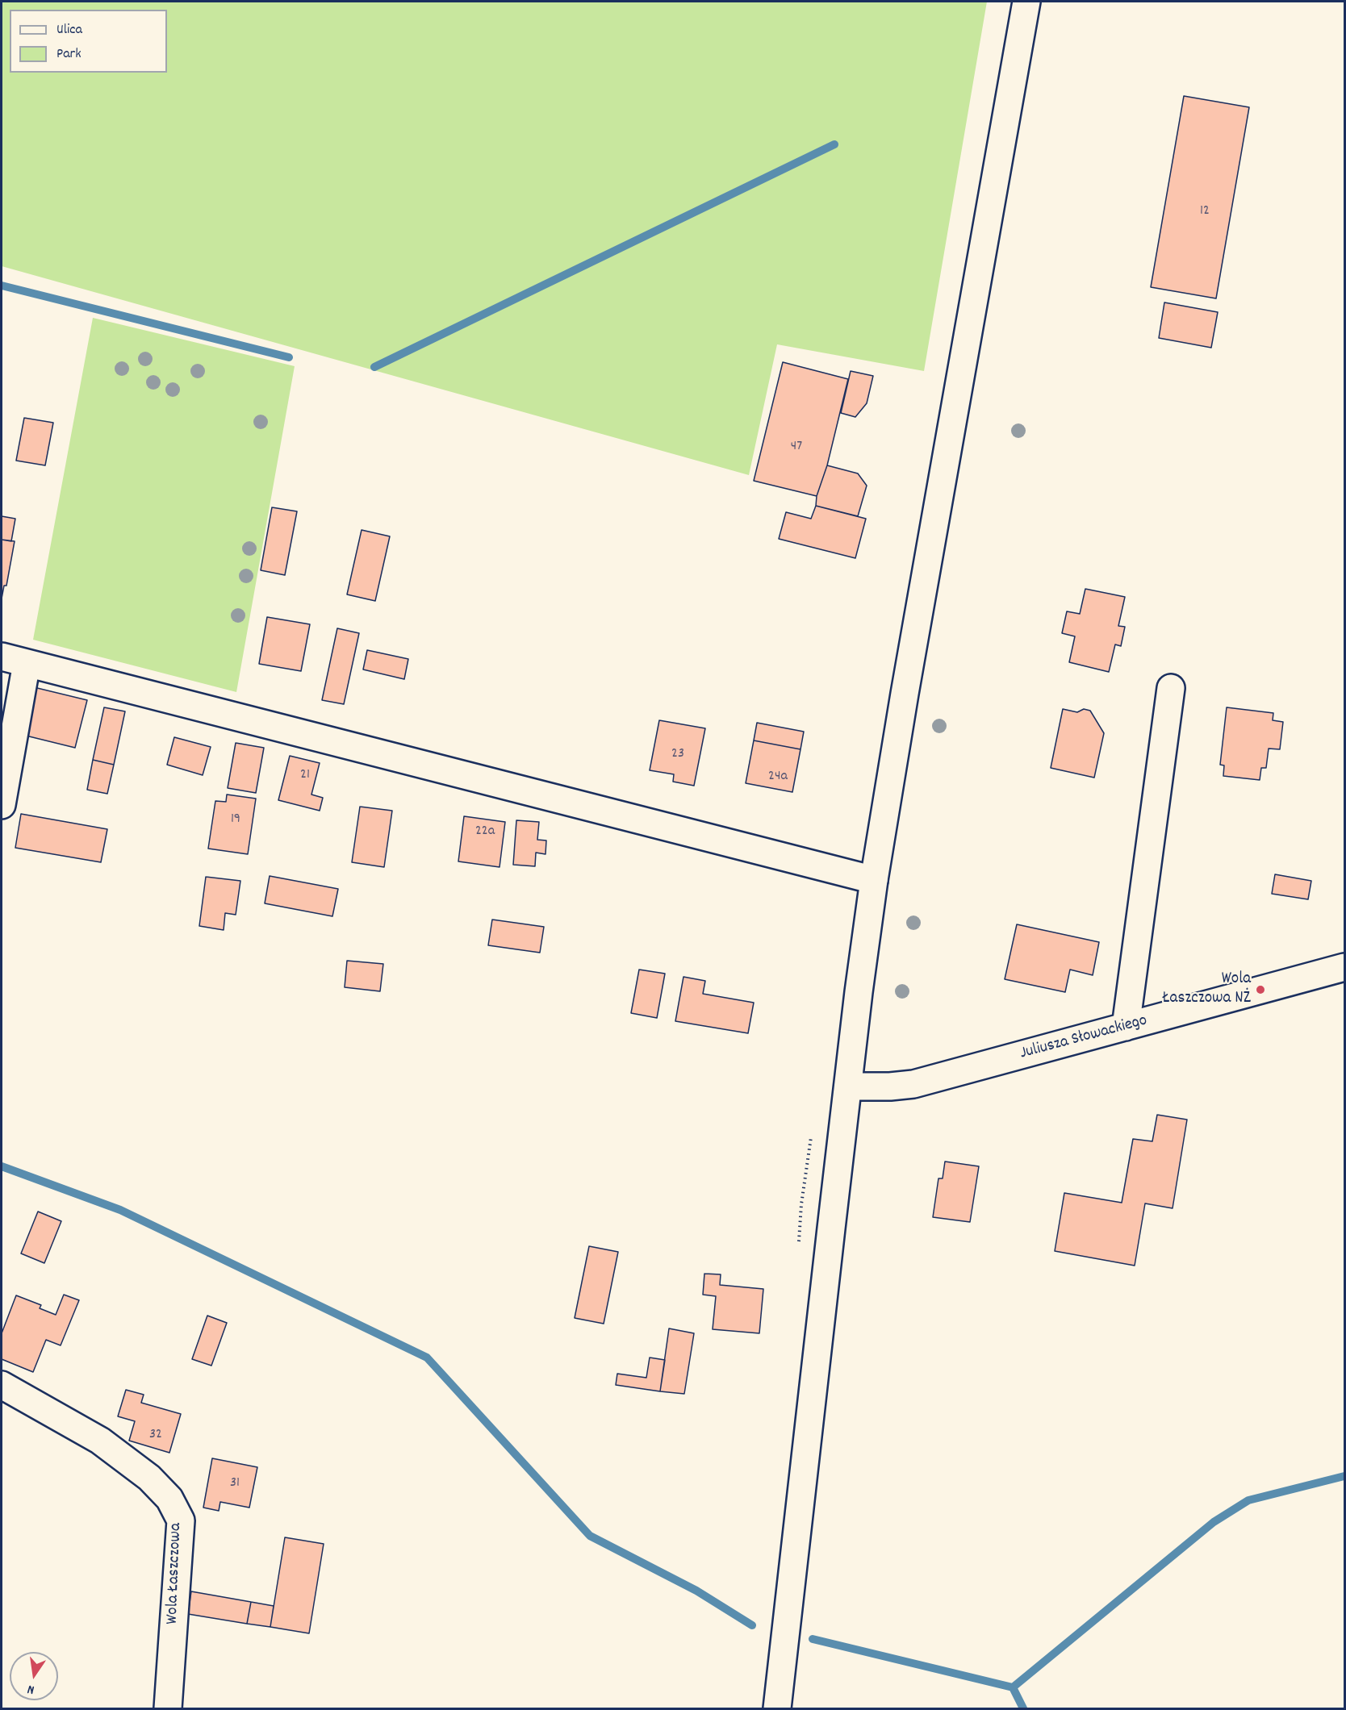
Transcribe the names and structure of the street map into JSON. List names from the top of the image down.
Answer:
{
  "streets": {
    "street": ["Juliusza Słowackiego", "Wola Łaszczowa"]
  },
  "places": ["Wola Łaszczowa NŻ"],
  "house_numbers": [
    "12",
    "47",
    "23",
    "21",
    "24a",
    "19",
    "22a",
    "32",
    "31"
  ],
  "legend": ["Ulica", "Park"],
  "north": "bottom"
}
